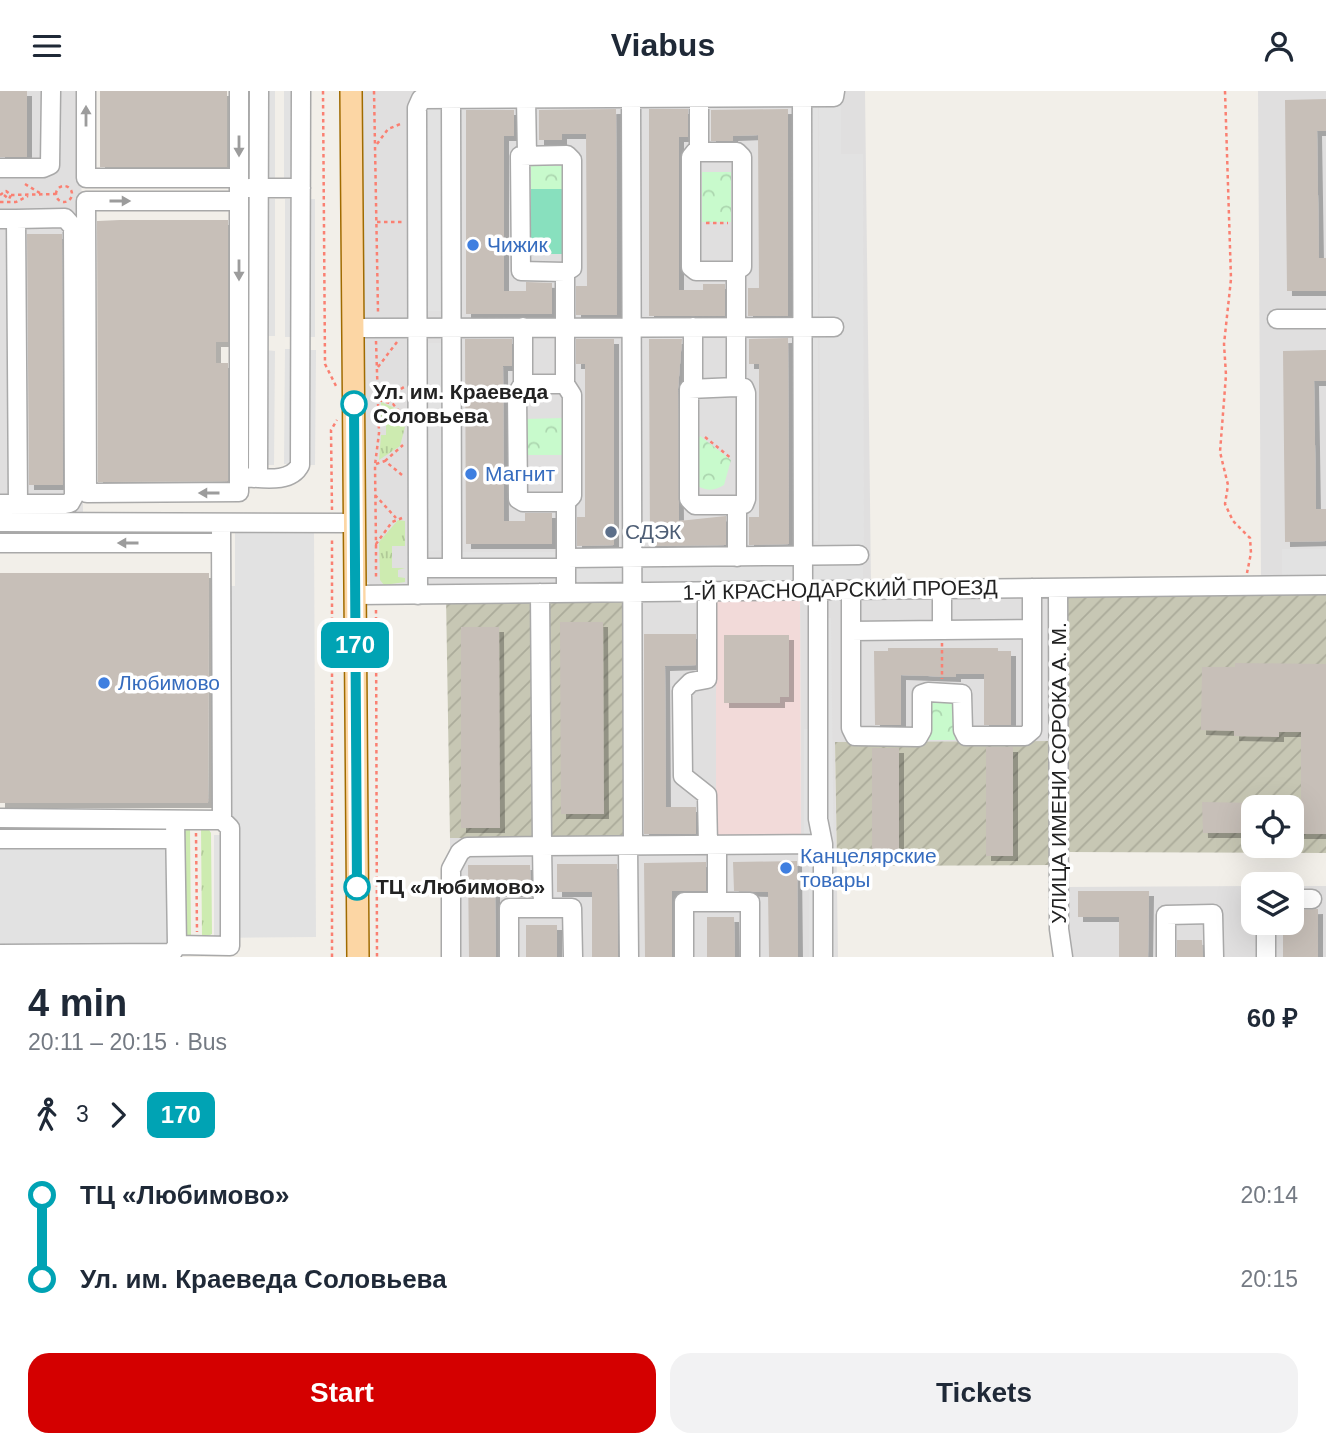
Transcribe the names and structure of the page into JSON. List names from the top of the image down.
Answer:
{
  "streets": {
    "street": ["1-Й КРАСНОДАРСКИЙ ПРОЕЗД", "УЛИЦА ИМЕНИ СОРОКА А. М."]
  },
  "crossings": [
    ["1-Й КРАСНОДАРСКИЙ ПРОЕЗД", "УЛИЦА ИМЕНИ СОРОКА А. М."]
  ],
  "places": [
    "Чижик",
    "Ул. им. Краеведа Соловьева",
    "Магнит",
    "СДЭК",
    "Любимово",
    "Канцелярские товары",
    "ТЦ «Любимово»"
  ],
  "lines": ["bus line 170"],
  "page": {
    "header": "Viabus",
    "on_map": "170",
    "heading": ["4 min", "20:11 – 20:15 · Bus", "60 ₽"],
    "legs": ["3", "170"],
    "list": [
      {
        "name": "ТЦ «Любимово»",
        "value": "20:14"
      },
      {
        "name": "Ул. им. Краеведа Соловьева",
        "value": "20:15"
      }
    ],
    "buttons": ["Start", "Tickets"]
  }
}
